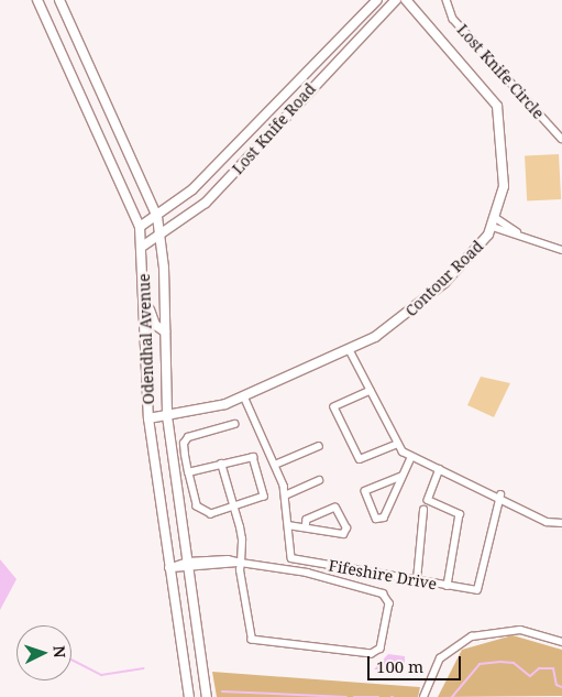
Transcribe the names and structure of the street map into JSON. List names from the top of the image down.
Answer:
{
  "streets": {
    "street": [
      "Lost Knife Circle",
      "Lost Knife Road",
      "Contour Road",
      "Odendhal Avenue",
      "Fifeshire Drive"
    ]
  },
  "crossings": [
    ["Lost Knife Road", "Odendhal Avenue"],
    ["Contour Road", "Odendhal Avenue"]
  ],
  "scale_bar": "100 m",
  "north": "right"
}
